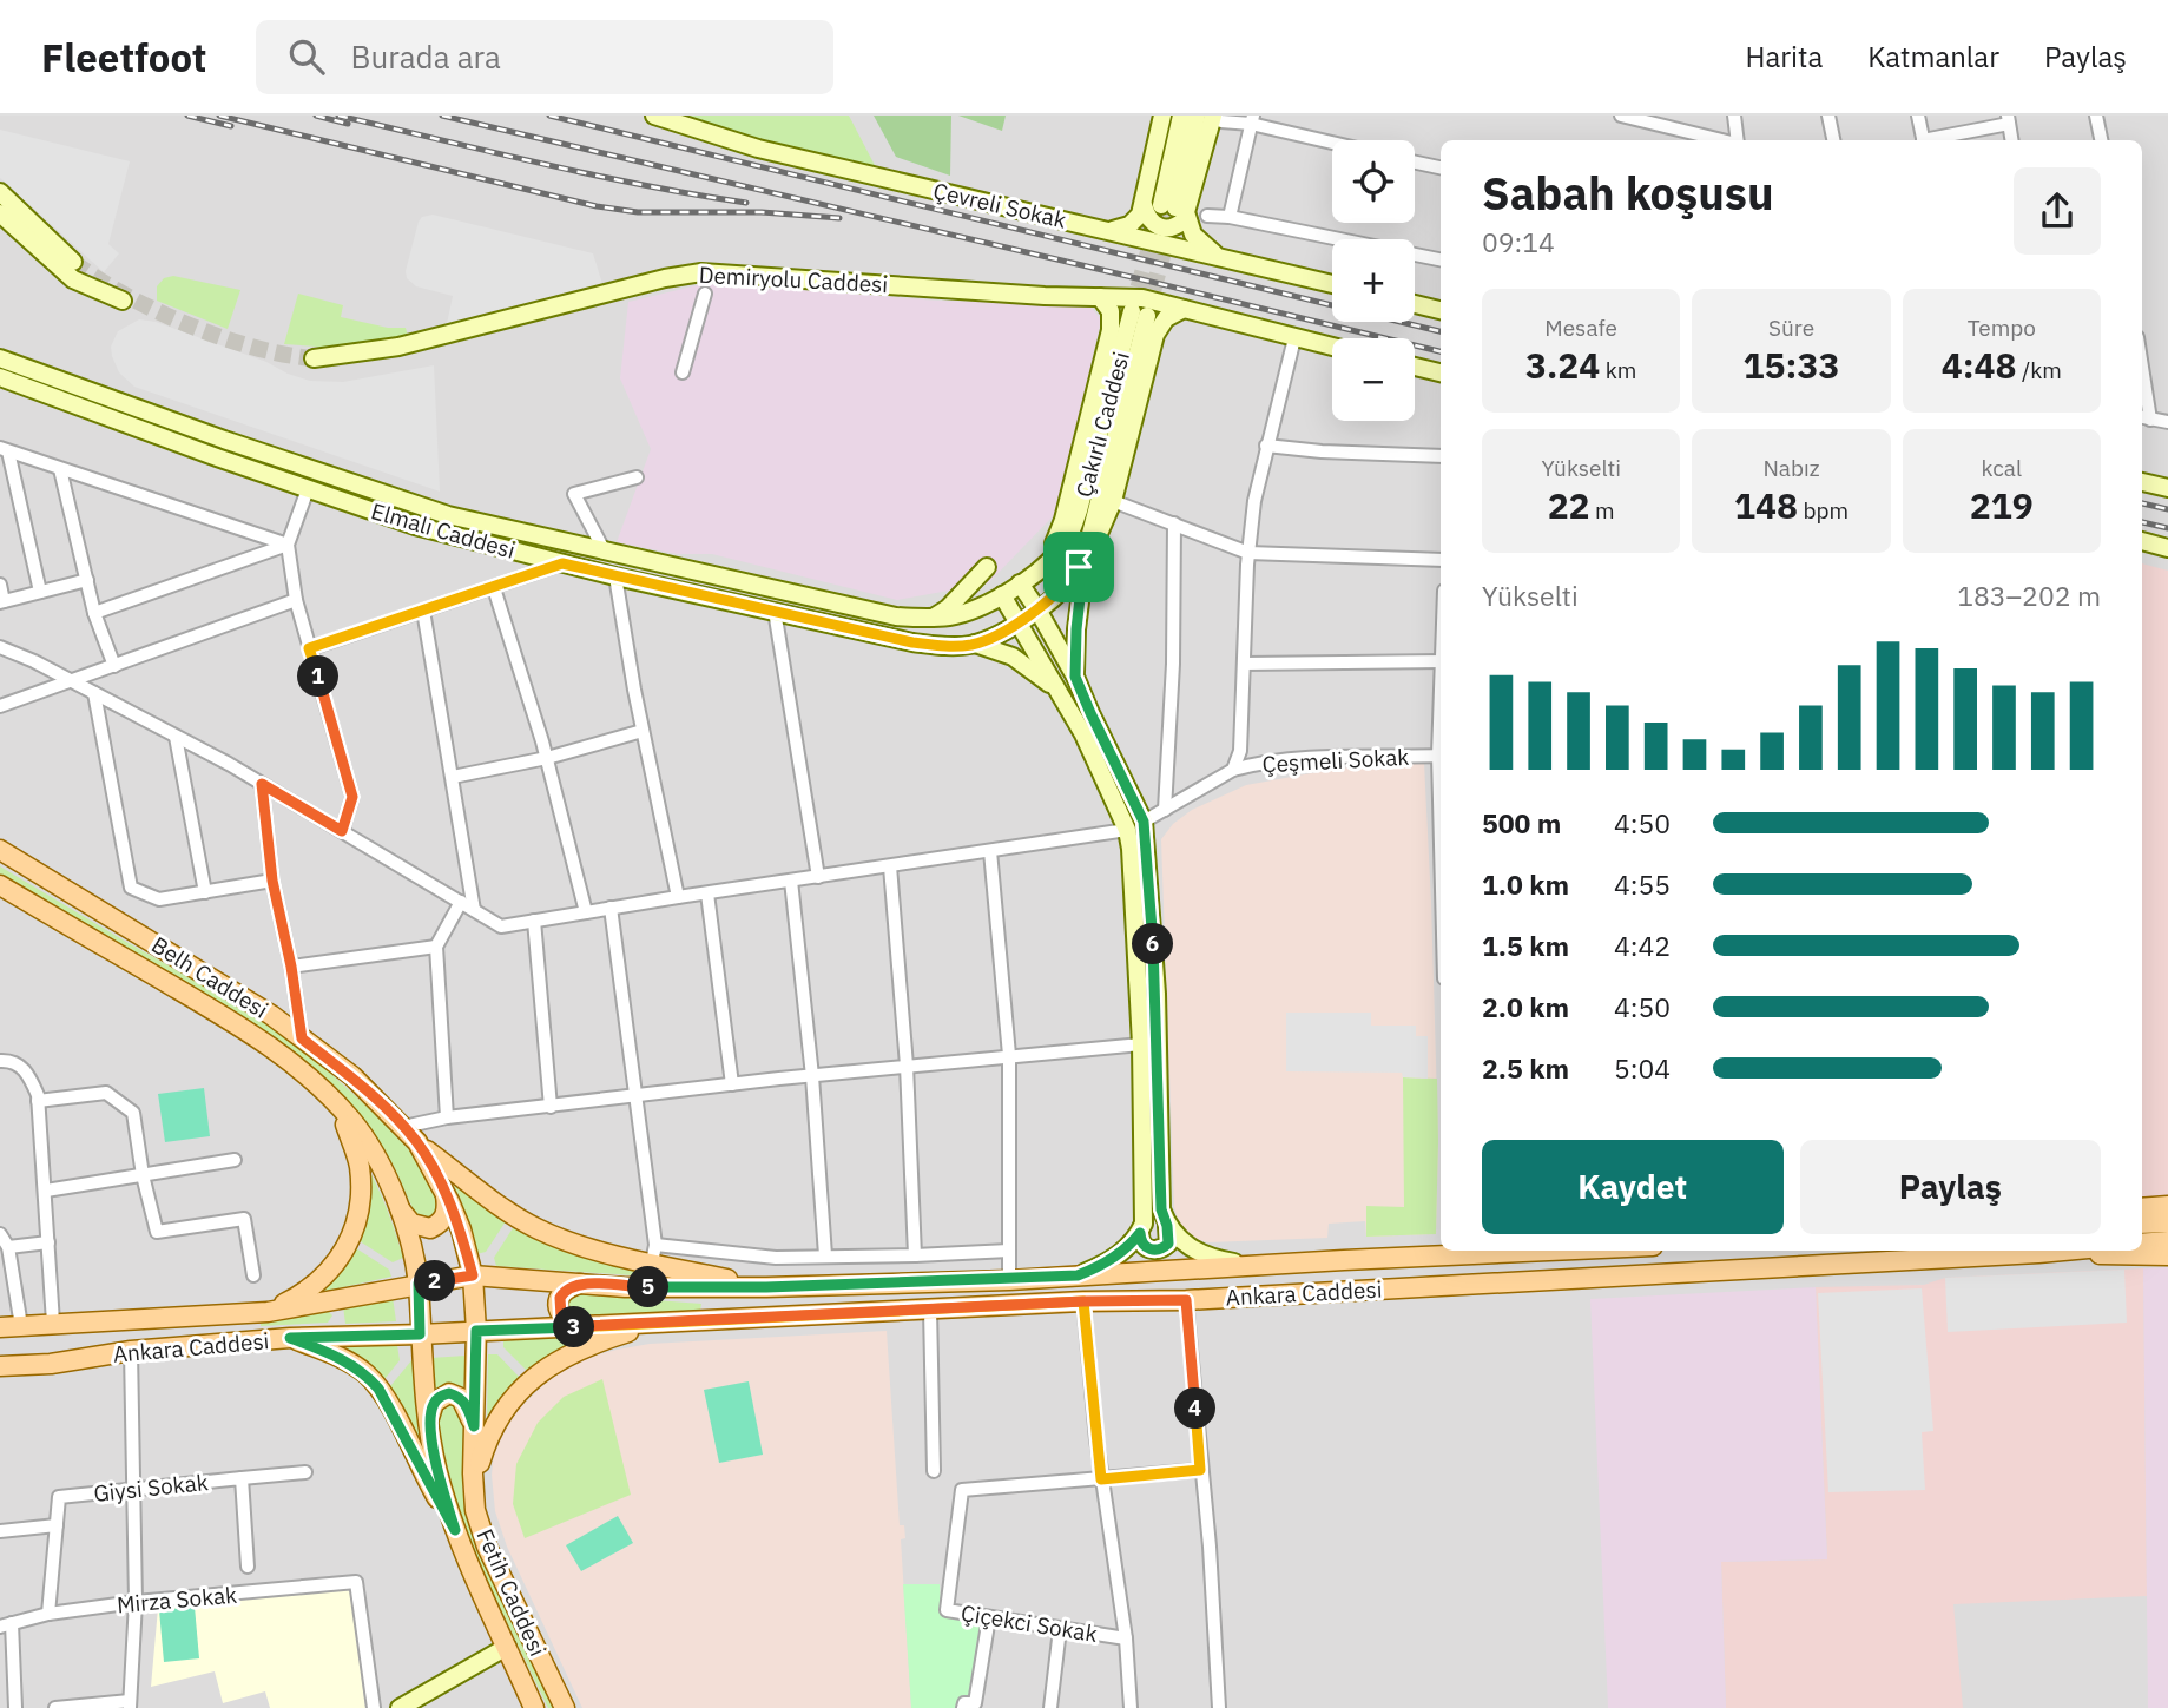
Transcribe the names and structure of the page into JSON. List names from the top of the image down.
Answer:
{
  "streets": {
    "main road": [
      "Çevreli Sokak",
      "Demiryolu Caddesi",
      "Çakırlı Caddesi",
      "Elmalı Caddesi",
      "Belh Caddesi",
      "Ankara Caddesi",
      "Fetih Caddesi"
    ],
    "street": [
      "Çeşmeli Sokak",
      "Giysi Sokak",
      "Mirza Sokak",
      "Çiçekci Sokak"
    ]
  },
  "crossings": [
    ["Çakırlı Caddesi", "Elmalı Caddesi"],
    ["Belh Caddesi", "Ankara Caddesi"],
    ["Belh Caddesi", "Fetih Caddesi"],
    ["Ankara Caddesi", "Fetih Caddesi"]
  ],
  "page": {
    "header": "Fleetfoot",
    "search": "Burada ara",
    "nav": ["Harita", "Katmanlar", "Paylaş"],
    "map_buttons": ["+", "−"],
    "heading": ["Sabah koşusu", "09:14"],
    "stats": [
      ["Mesafe", "3.24 km"],
      ["Süre", "15:33"],
      ["Tempo", "4:48 /km"],
      ["Yükselti", "22 m"],
      ["Nabız", "148 bpm"],
      ["kcal", "219"]
    ],
    "chart": ["Yükselti", "183–202 m"],
    "pins": [
      "1",
      "6",
      "2",
      "5",
      "3",
      "4"
    ],
    "list": [
      {
        "name": "500 m",
        "note": "4:50"
      },
      {
        "name": "1.0 km",
        "note": "4:55"
      },
      {
        "name": "1.5 km",
        "note": "4:42"
      },
      {
        "name": "2.0 km",
        "note": "4:50"
      },
      {
        "name": "2.5 km",
        "note": "5:04"
      }
    ],
    "buttons": ["Kaydet", "Paylaş"]
  }
}
